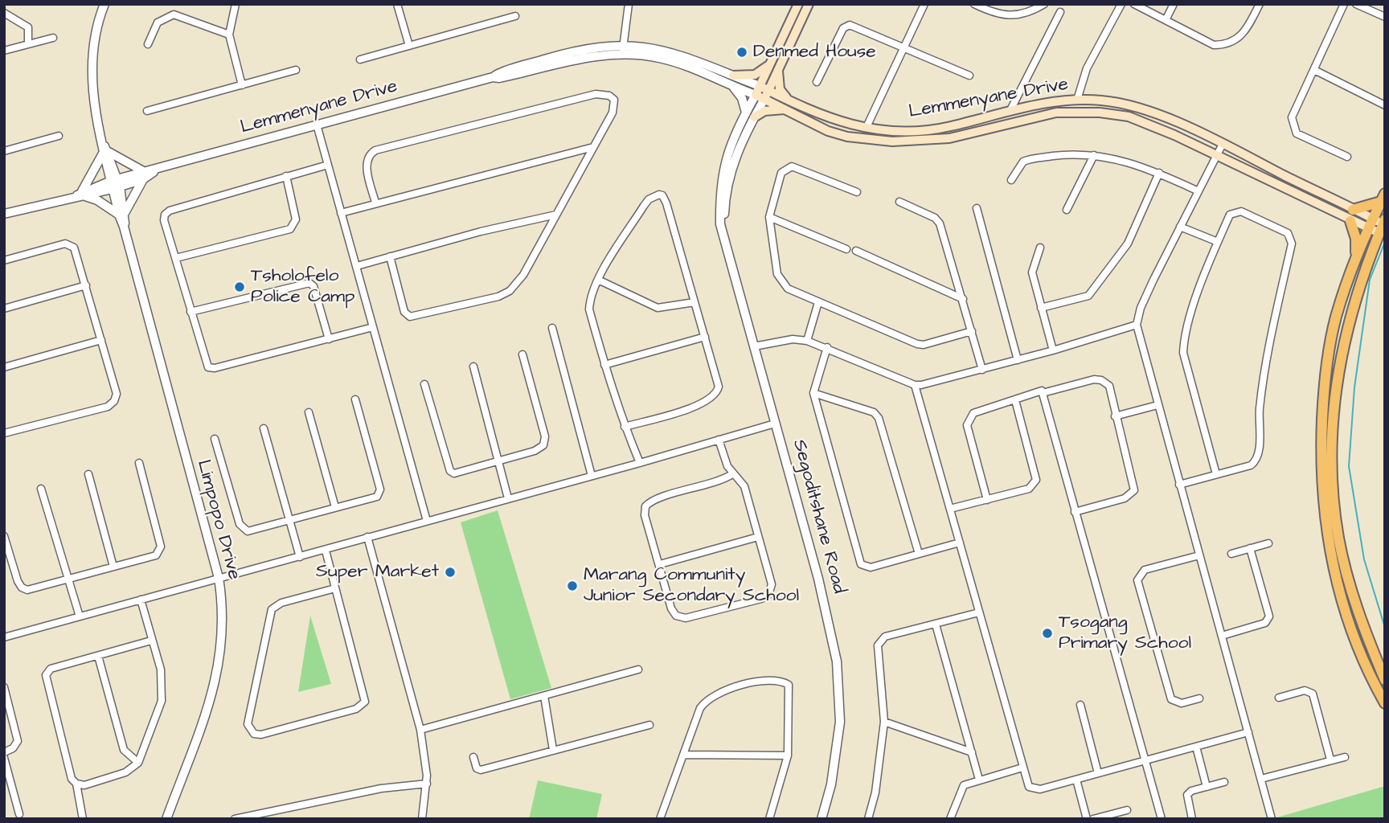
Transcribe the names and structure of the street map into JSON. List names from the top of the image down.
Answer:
{
  "streets": {
    "main road": ["Lemmenyane Drive", "Segoditshane Road"],
    "street": ["Limpopo Drive"]
  },
  "crossings": [
    ["Lemmenyane Drive", "Segoditshane Road"],
    ["Lemmenyane Drive", "Limpopo Drive"]
  ],
  "places": [
    "Denmed House",
    "Tsholofelo Police Camp",
    "Super Market",
    "Marang Community Junior Secondary School",
    "Tsogang Primary School"
  ]
}
